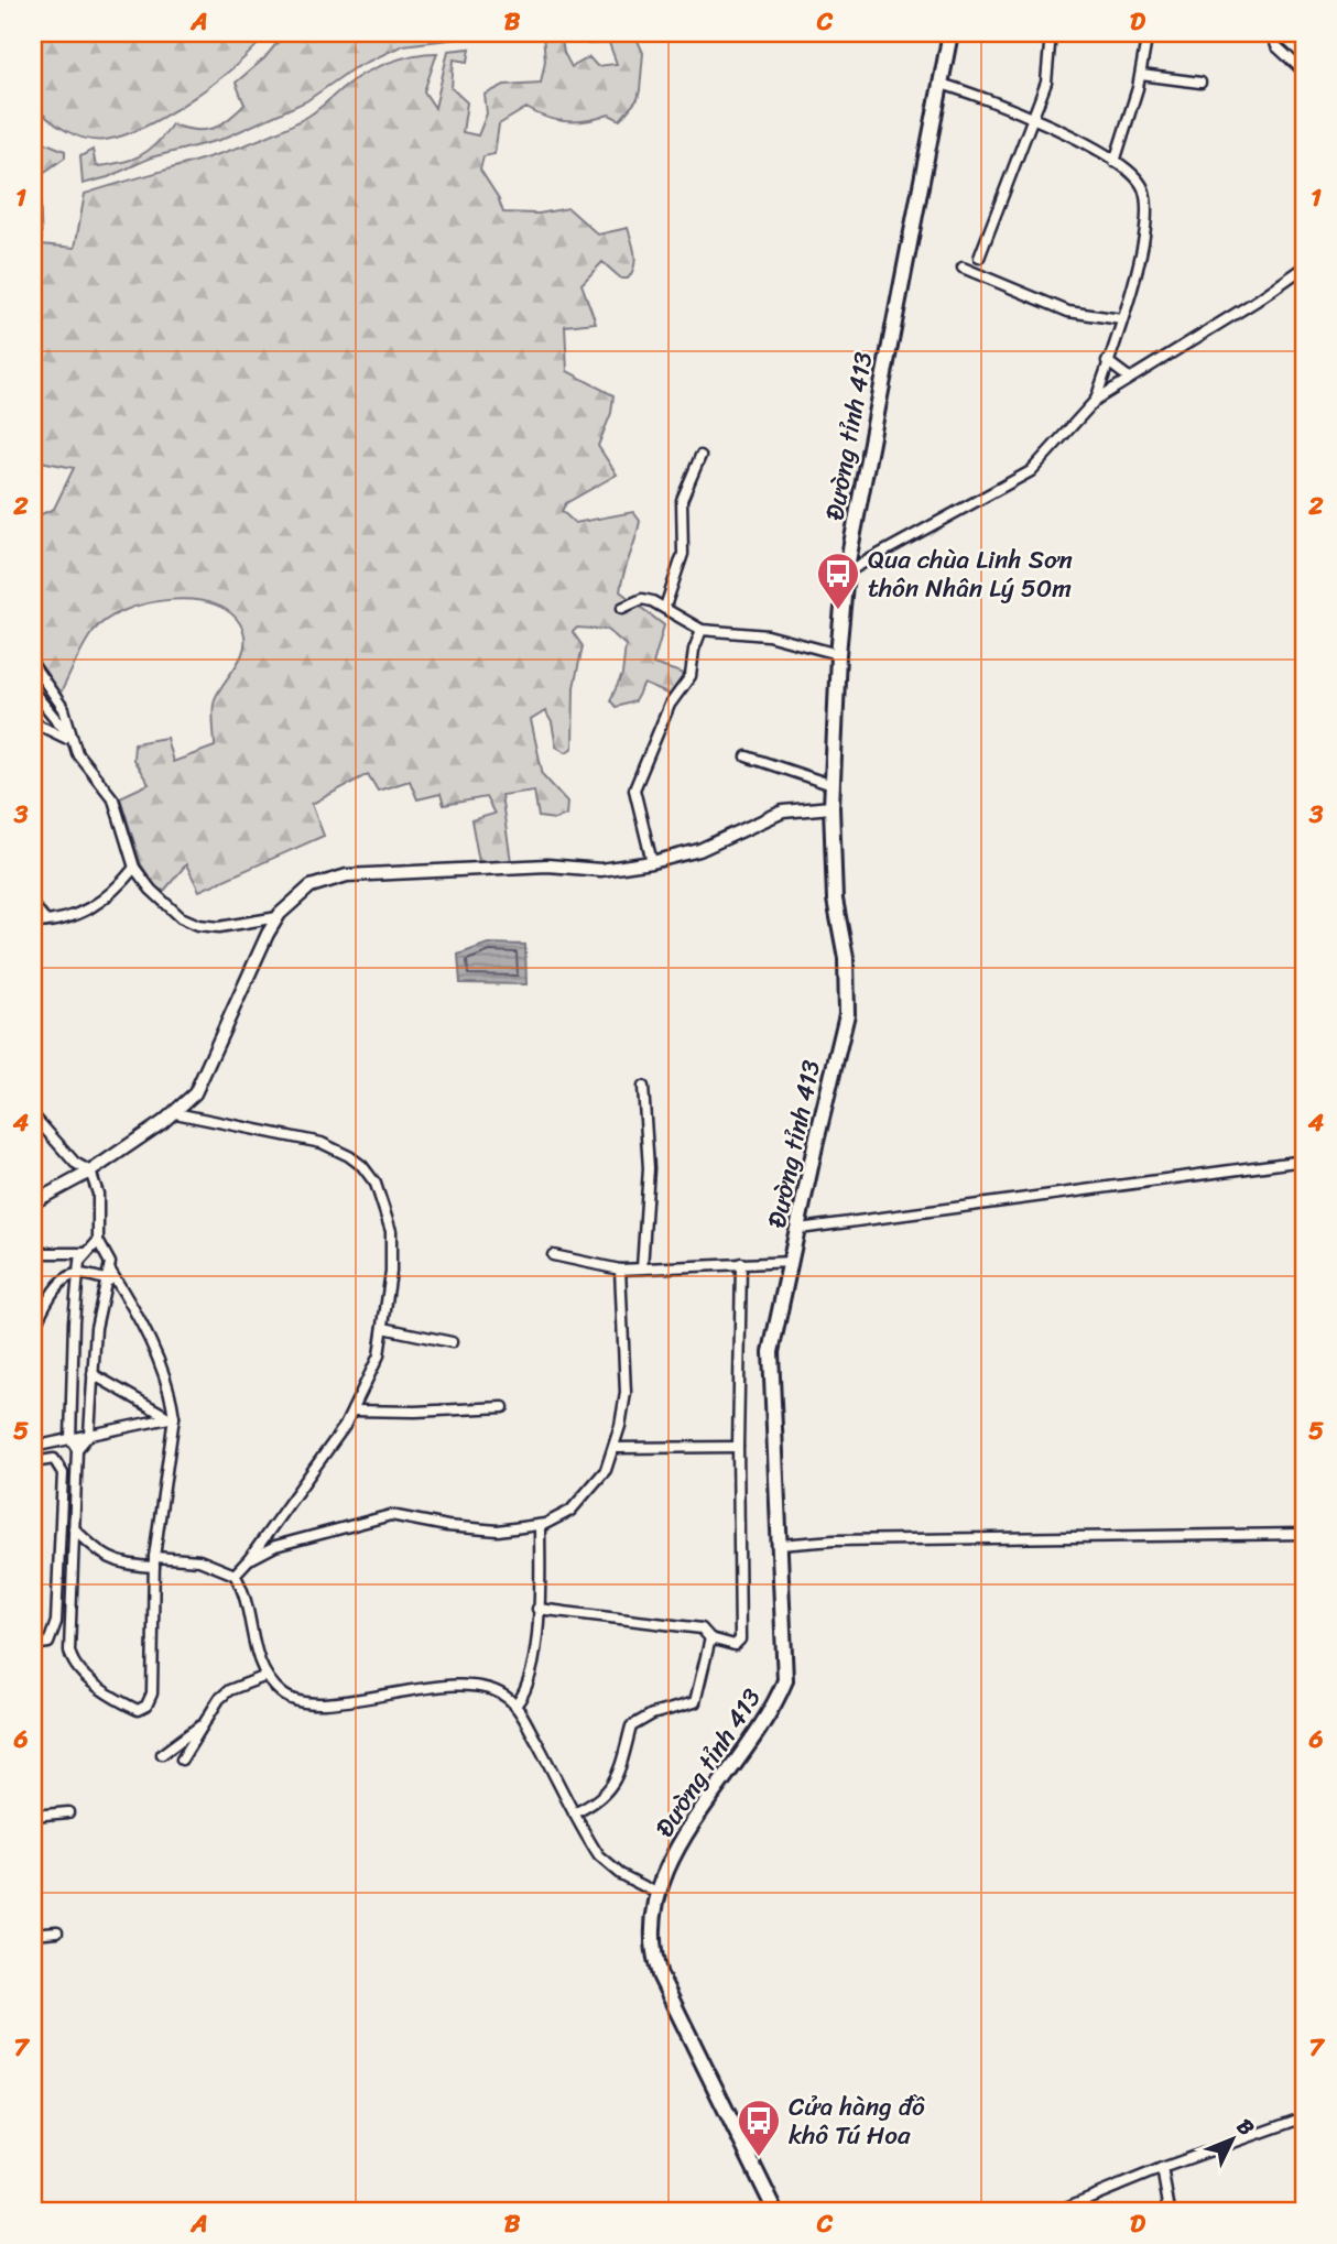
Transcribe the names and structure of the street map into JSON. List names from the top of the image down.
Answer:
{
  "streets": {
    "main road": ["Đường tỉnh 413"]
  },
  "places": {
    "bus stop": ["Qua chùa Linh Sơn thôn Nhân Lý 50m", "Cửa hàng đồ khô Tú Hoa"]
  },
  "north": "top right",
  "grid": {
    "columns": [
      "A",
      "B",
      "C",
      "D"
    ],
    "rows": [
      "1",
      "2",
      "3",
      "4",
      "5",
      "6",
      "7"
    ]
  }
}
